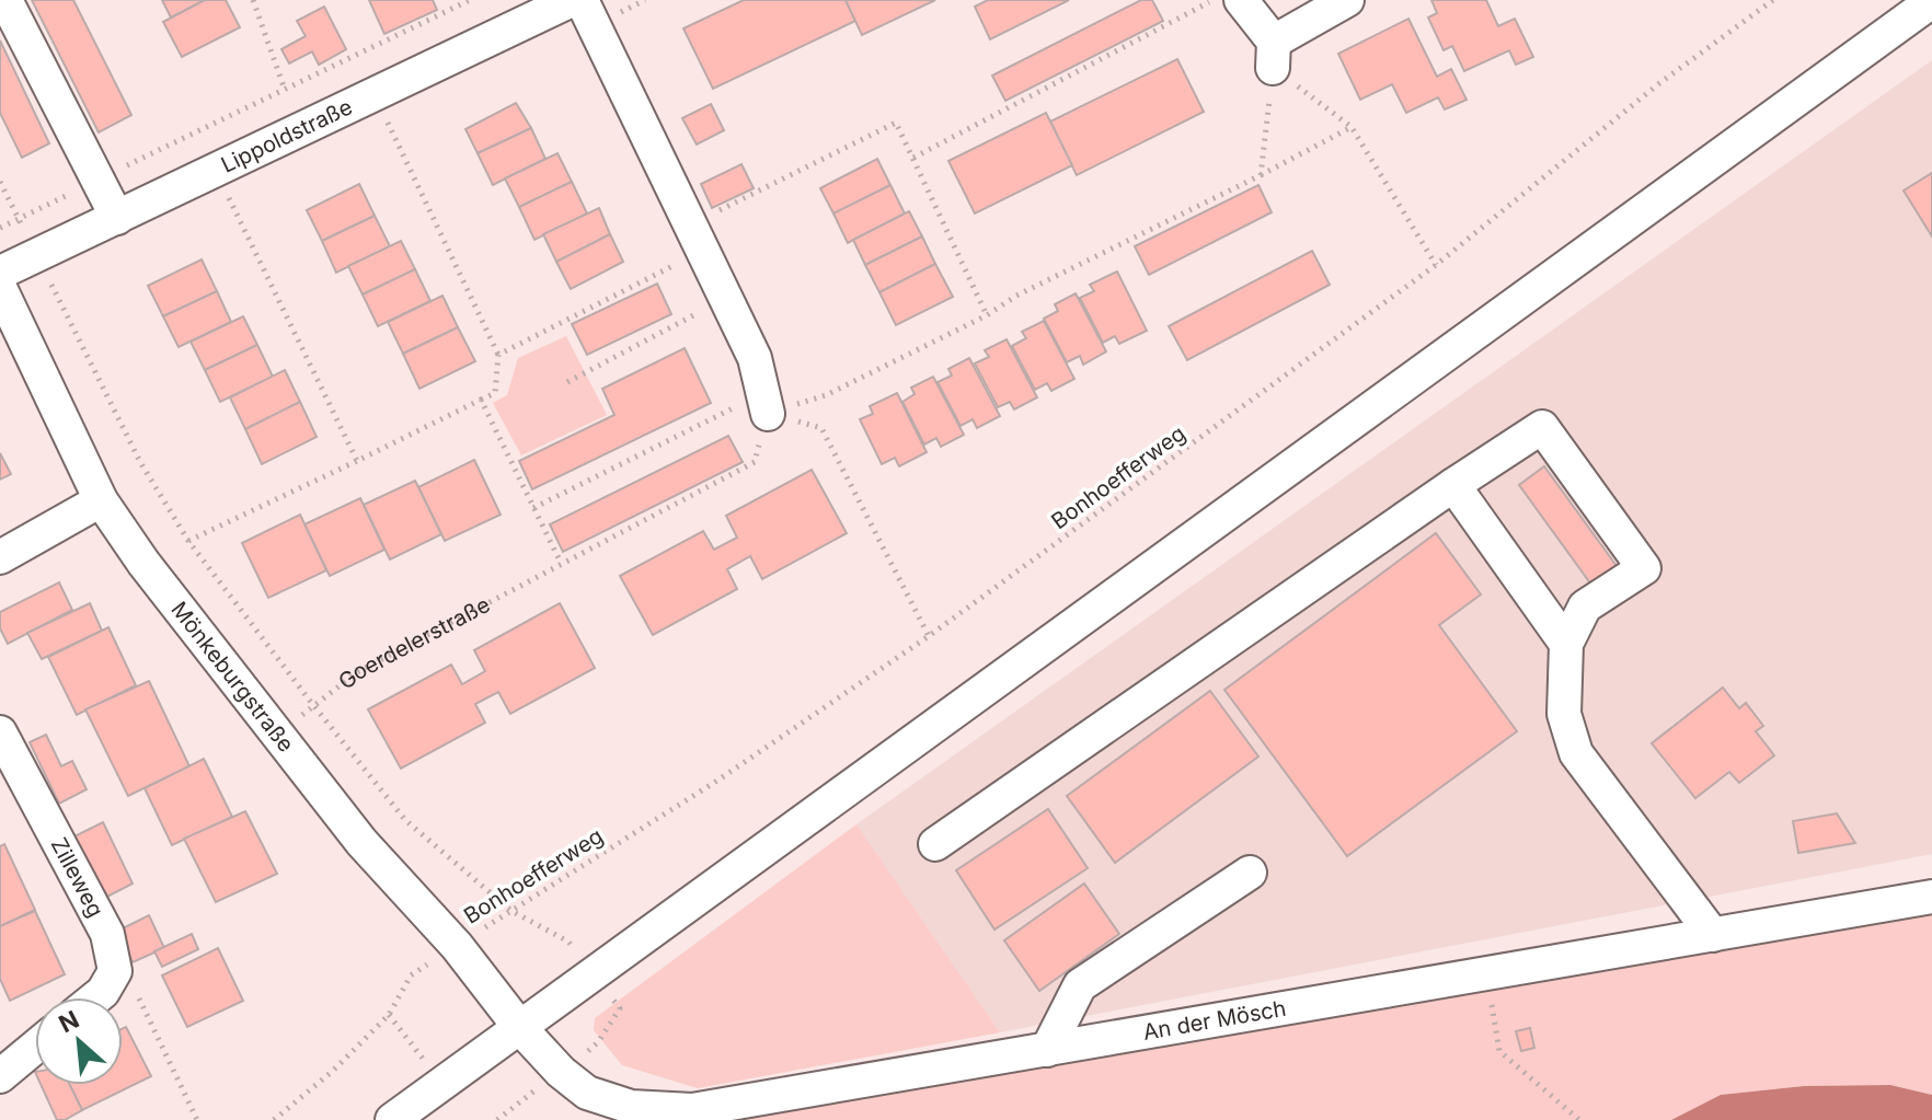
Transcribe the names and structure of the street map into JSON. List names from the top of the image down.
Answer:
{
  "streets": {
    "street": [
      "Lippoldstraße",
      "Mönkeburgstraße",
      "Zilleweg",
      "An der Mösch"
    ],
    "path": ["Bonhoefferweg", "Goerdelerstraße"]
  },
  "crossings": [
    ["Bonhoefferweg", "Mönkeburgstraße"],
    ["Goerdelerstraße", "Mönkeburgstraße"],
    ["Mönkeburgstraße", "An der Mösch"]
  ],
  "north": "top left"
}
